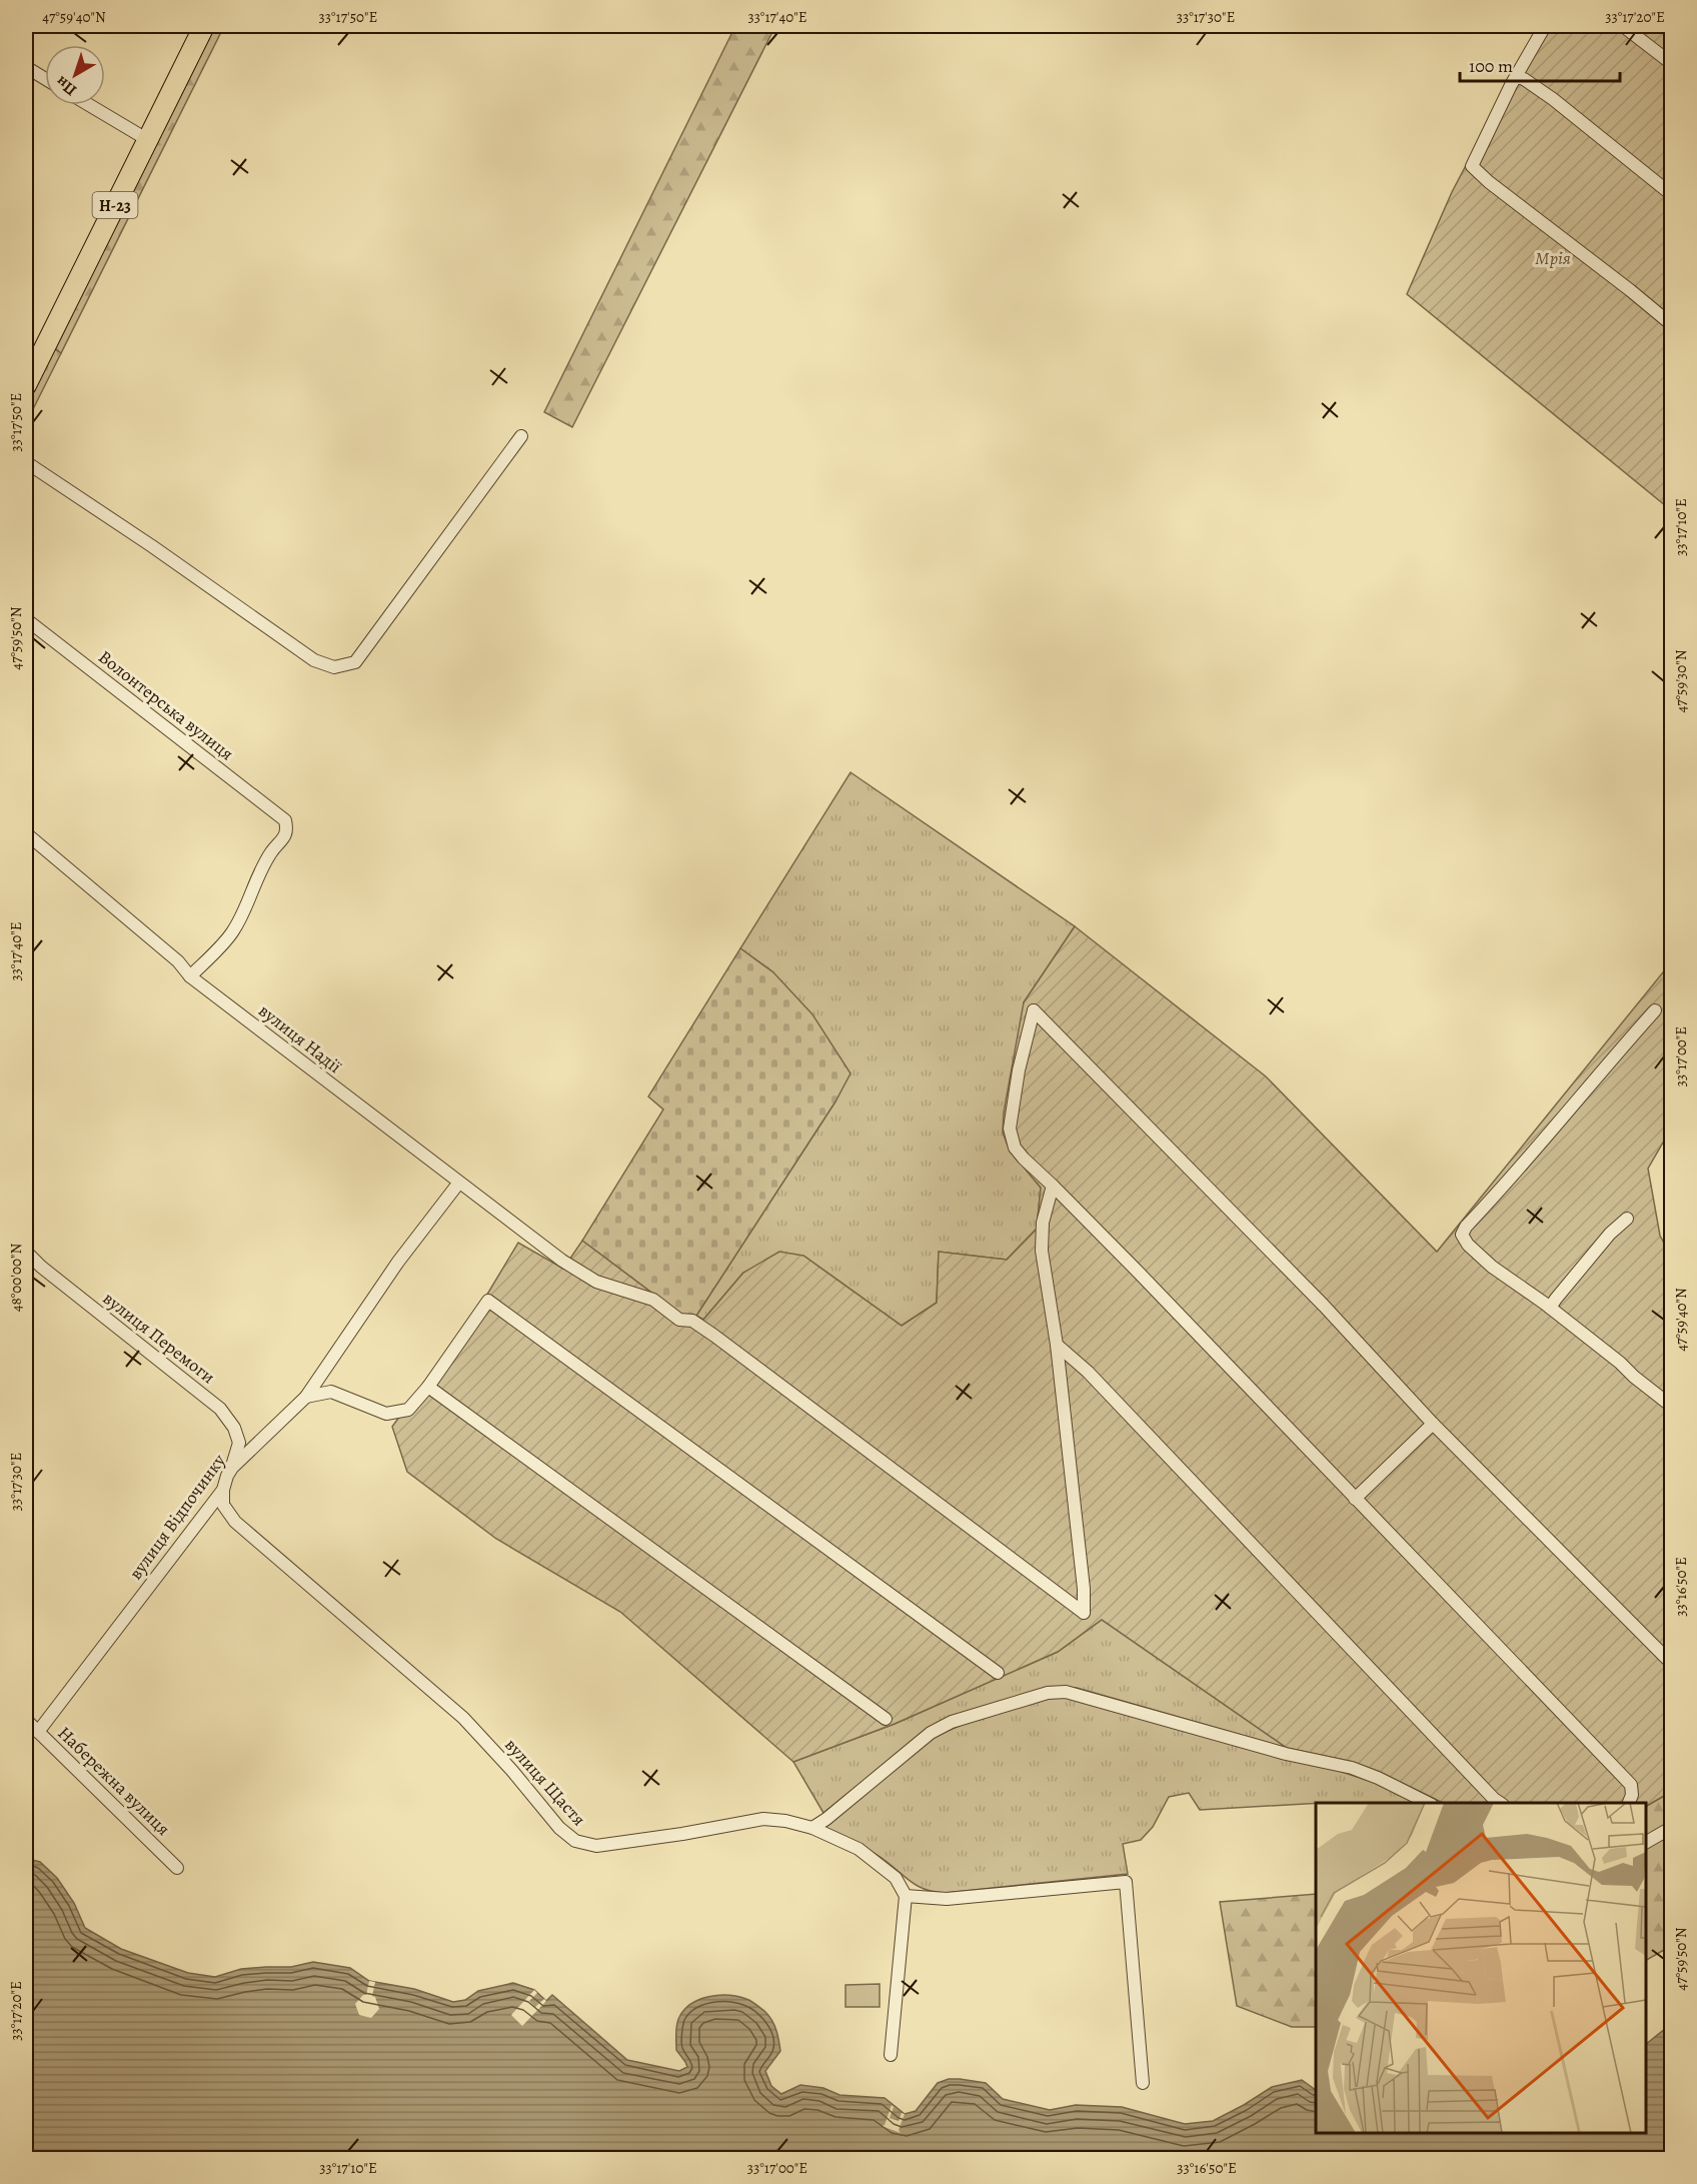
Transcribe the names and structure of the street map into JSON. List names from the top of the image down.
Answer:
{
  "streets": {
    "main road": ["Н-23"],
    "street": [
      "Волонтерська вулиця",
      "вулиця Надії",
      "вулиця Перемоги",
      "вулиця Відпочинку",
      "Набережна вулиця",
      "вулиця Щастя"
    ]
  },
  "crossings": [
    ["Волонтерська вулиця", "вулиця Надії"],
    ["вулиця Надії", "вулиця Відпочинку"],
    ["вулиця Перемоги", "вулиця Відпочинку"],
    ["вулиця Відпочинку", "Набережна вулиця"],
    ["вулиця Відпочинку", "вулиця Щастя"]
  ],
  "parks": ["Мрія"],
  "scale_bar": "100 m",
  "north": "bottom left",
  "coordinates": [
    "47°59'40\"N",
    "33°17'50\"E",
    "33°17'40\"E",
    "33°17'30\"E",
    "33°17'20\"E",
    "33°17'10\"E",
    "47°59'50\"N",
    "47°59'30\"N",
    "33°17'00\"E",
    "48°00'00\"N",
    "33°16'50\"E"
  ]
}
